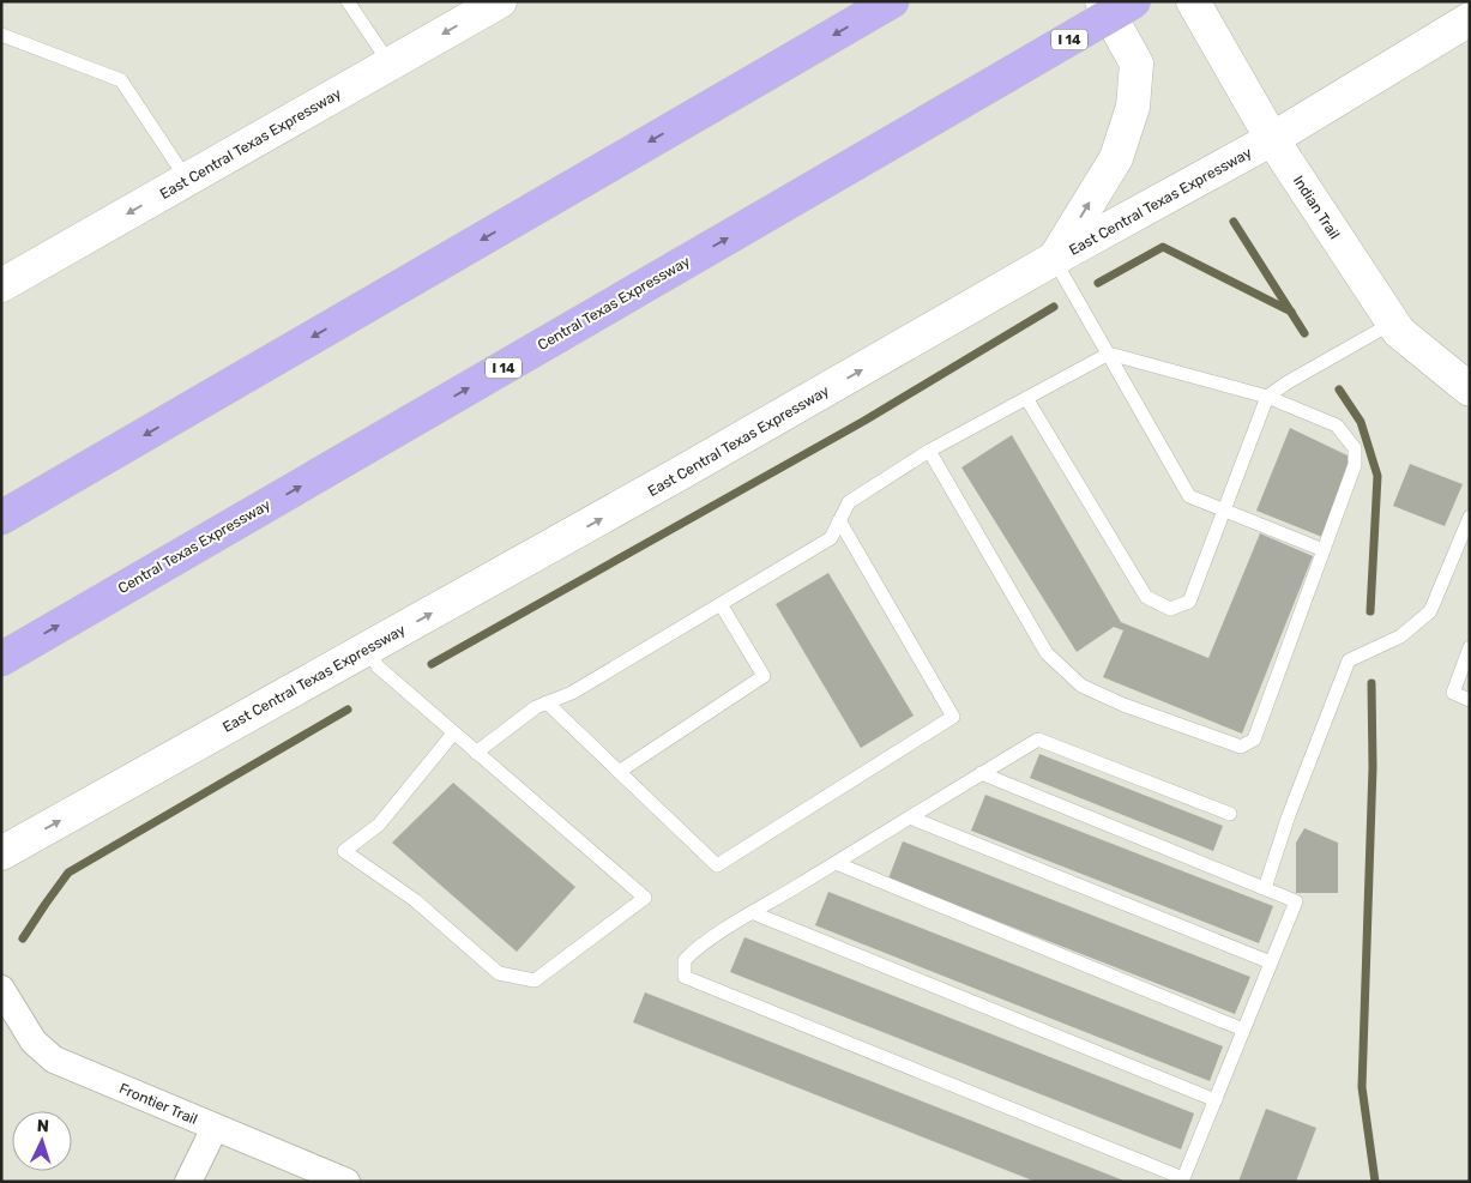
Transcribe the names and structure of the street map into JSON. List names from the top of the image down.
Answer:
{
  "streets": {
    "highway": ["I 14", "Central Texas Expressway"],
    "main road": ["East Central Texas Expressway", "Indian Trail"],
    "street": ["Frontier Trail"]
  },
  "crossings": [
    ["East Central Texas Expressway", "Indian Trail"]
  ],
  "north": "top"
}
